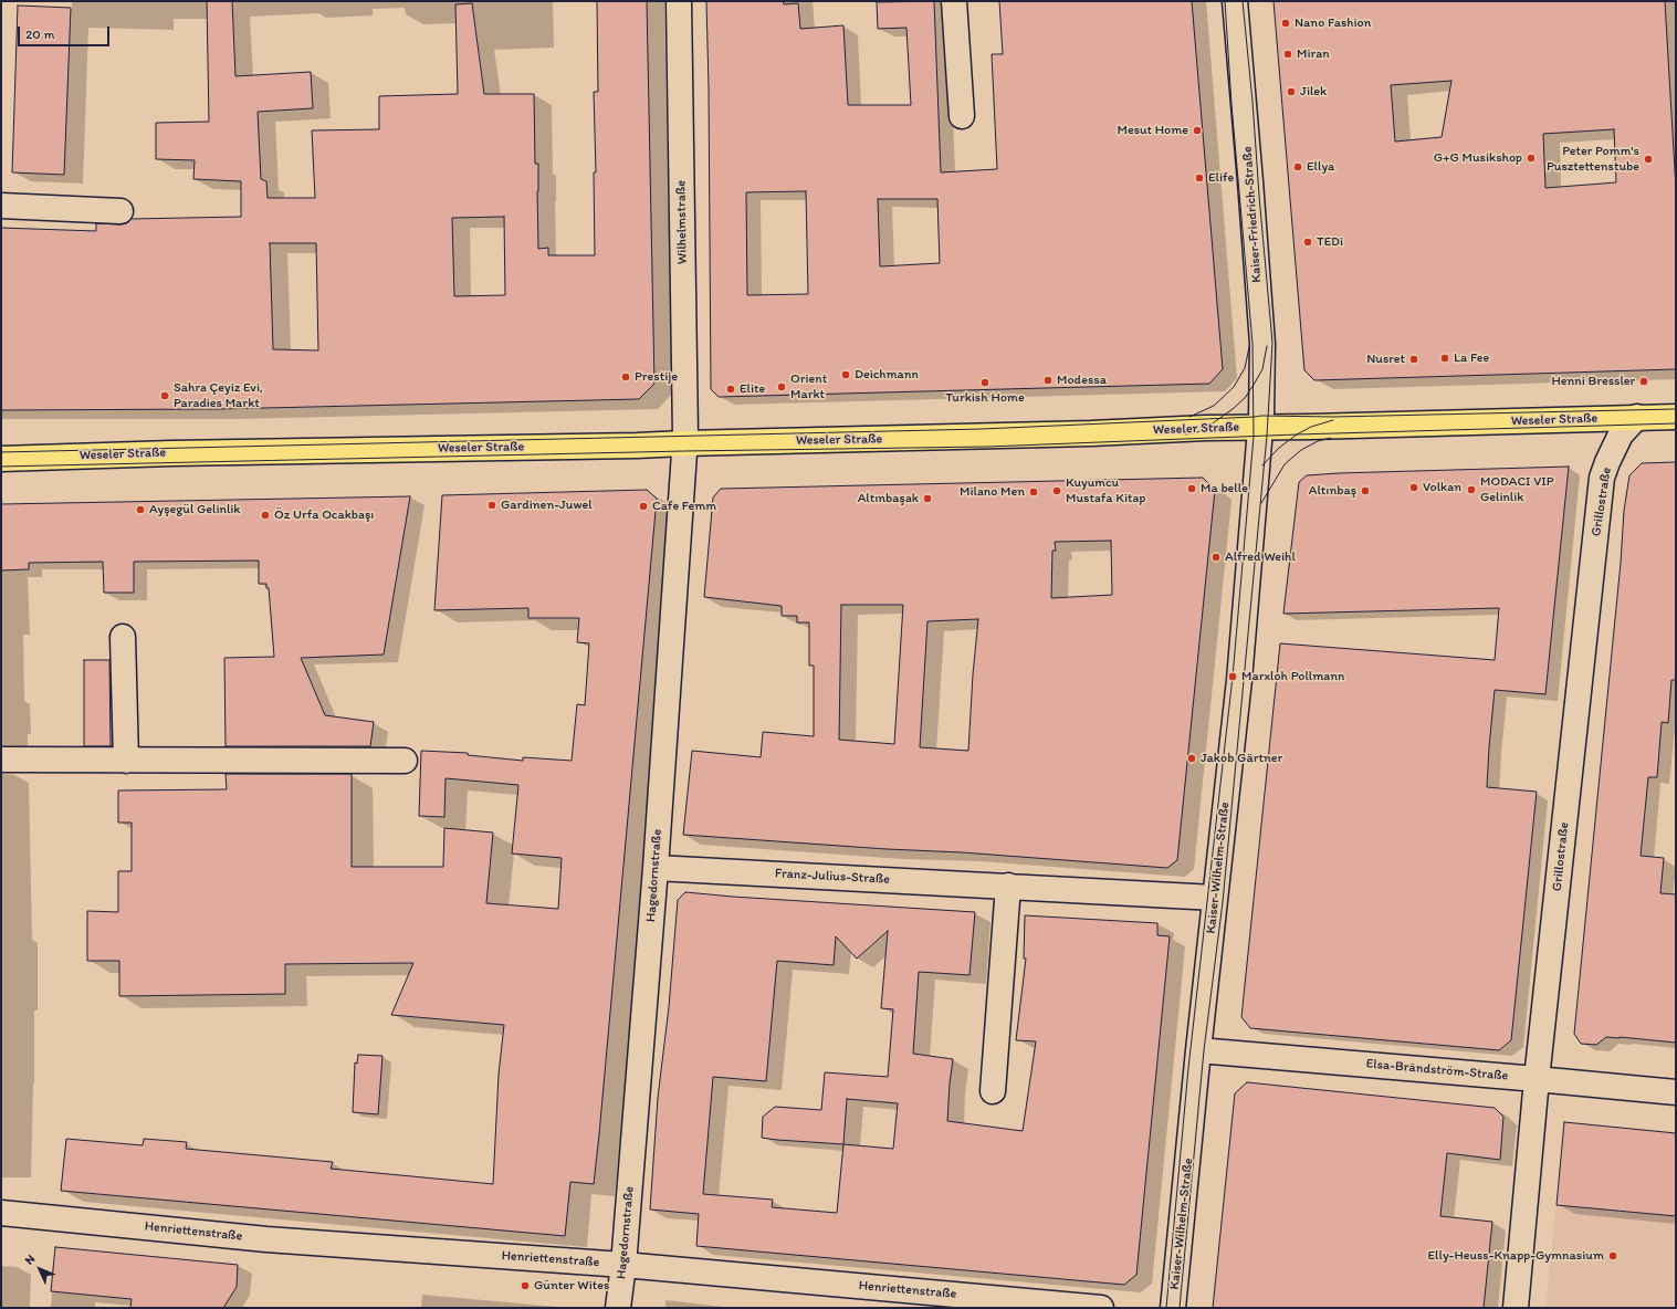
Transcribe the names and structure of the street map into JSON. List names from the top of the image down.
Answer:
{
  "streets": {
    "main road": ["Weseler Straße"],
    "street": [
      "Kaiser-Friedrich-Straße",
      "Wilhelmstraße",
      "Grillostraße",
      "Kaiser-Wilhelm-Straße",
      "Hagedornstraße",
      "Franz-Julius-Straße",
      "Elsa-Brändström-Straße",
      "Henriettenstraße"
    ]
  },
  "crossings": [
    ["Kaiser-Friedrich-Straße", "Weseler Straße"],
    ["Kaiser-Friedrich-Straße", "Kaiser-Wilhelm-Straße"],
    ["Wilhelmstraße", "Weseler Straße"],
    ["Wilhelmstraße", "Hagedornstraße"],
    ["Weseler Straße", "Grillostraße"],
    ["Weseler Straße", "Kaiser-Wilhelm-Straße"],
    ["Weseler Straße", "Hagedornstraße"],
    ["Grillostraße", "Elsa-Brändström-Straße"],
    ["Kaiser-Wilhelm-Straße", "Franz-Julius-Straße"],
    ["Kaiser-Wilhelm-Straße", "Elsa-Brändström-Straße"],
    ["Hagedornstraße", "Franz-Julius-Straße"],
    ["Hagedornstraße", "Henriettenstraße"]
  ],
  "places": [
    "Nano Fashion",
    "Miran",
    "Jilek",
    "Mesut Home",
    "G+G Musikshop",
    "Peter Pomm's Pusztettenstube",
    "Ellya",
    "Elife",
    "TEDi",
    "La Fee",
    "Nusret",
    "Deichmann",
    "Prestije",
    "Modessa",
    "Henni Bressler",
    "Turkish Home",
    "Orient Markt",
    "Elite",
    "Sahra Çeyiz Evi, Paradies Markt",
    "Volkan",
    "Ma belle",
    "MODACI VIP Gelinlik",
    "Kuyumcu Mustafa Kitap",
    "Altınbaş",
    "Milano Men",
    "Altınbaşak",
    "Gardinen-Juwel",
    "Cafe Femm",
    "Ayşegül Gelinlik",
    "Öz Urfa Ocakbaşı",
    "Alfred Weihl",
    "Marxloh Pollmann",
    "Jakob Gärtner",
    "Elly-Heuss-Knapp-Gymnasium",
    "Günter Wites"
  ],
  "scale_bar": "20 m",
  "north": "top left"
}
